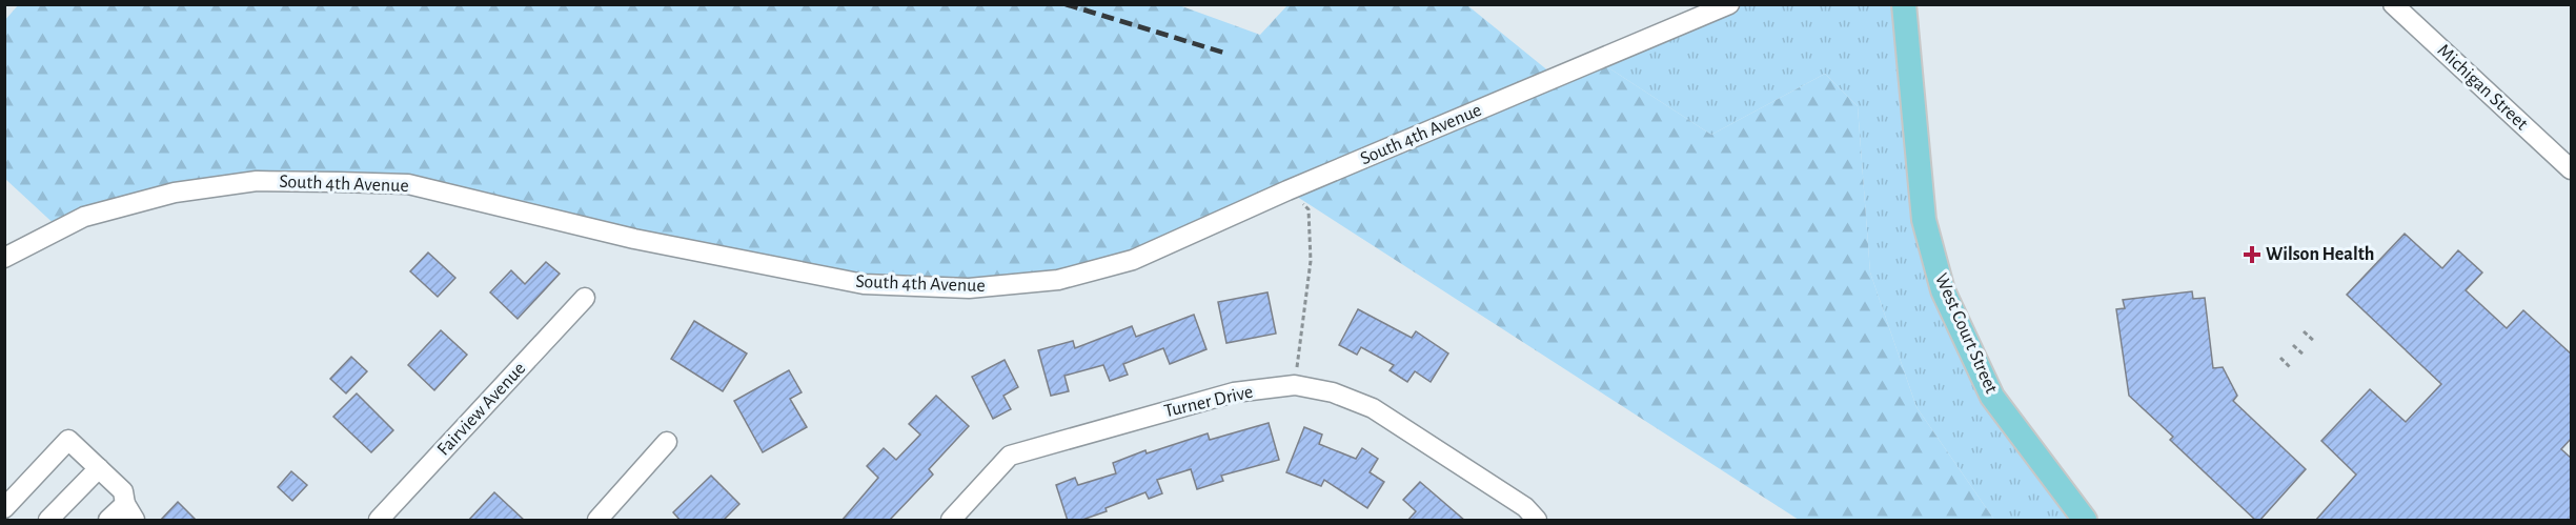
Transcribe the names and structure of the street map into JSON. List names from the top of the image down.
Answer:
{
  "streets": {
    "main road": ["West Court Street"],
    "street": [
      "Michigan Street",
      "South 4th Avenue",
      "Turner Drive",
      "Fairview Avenue"
    ]
  },
  "places": {
    "health": ["Wilson Health"]
  }
}
